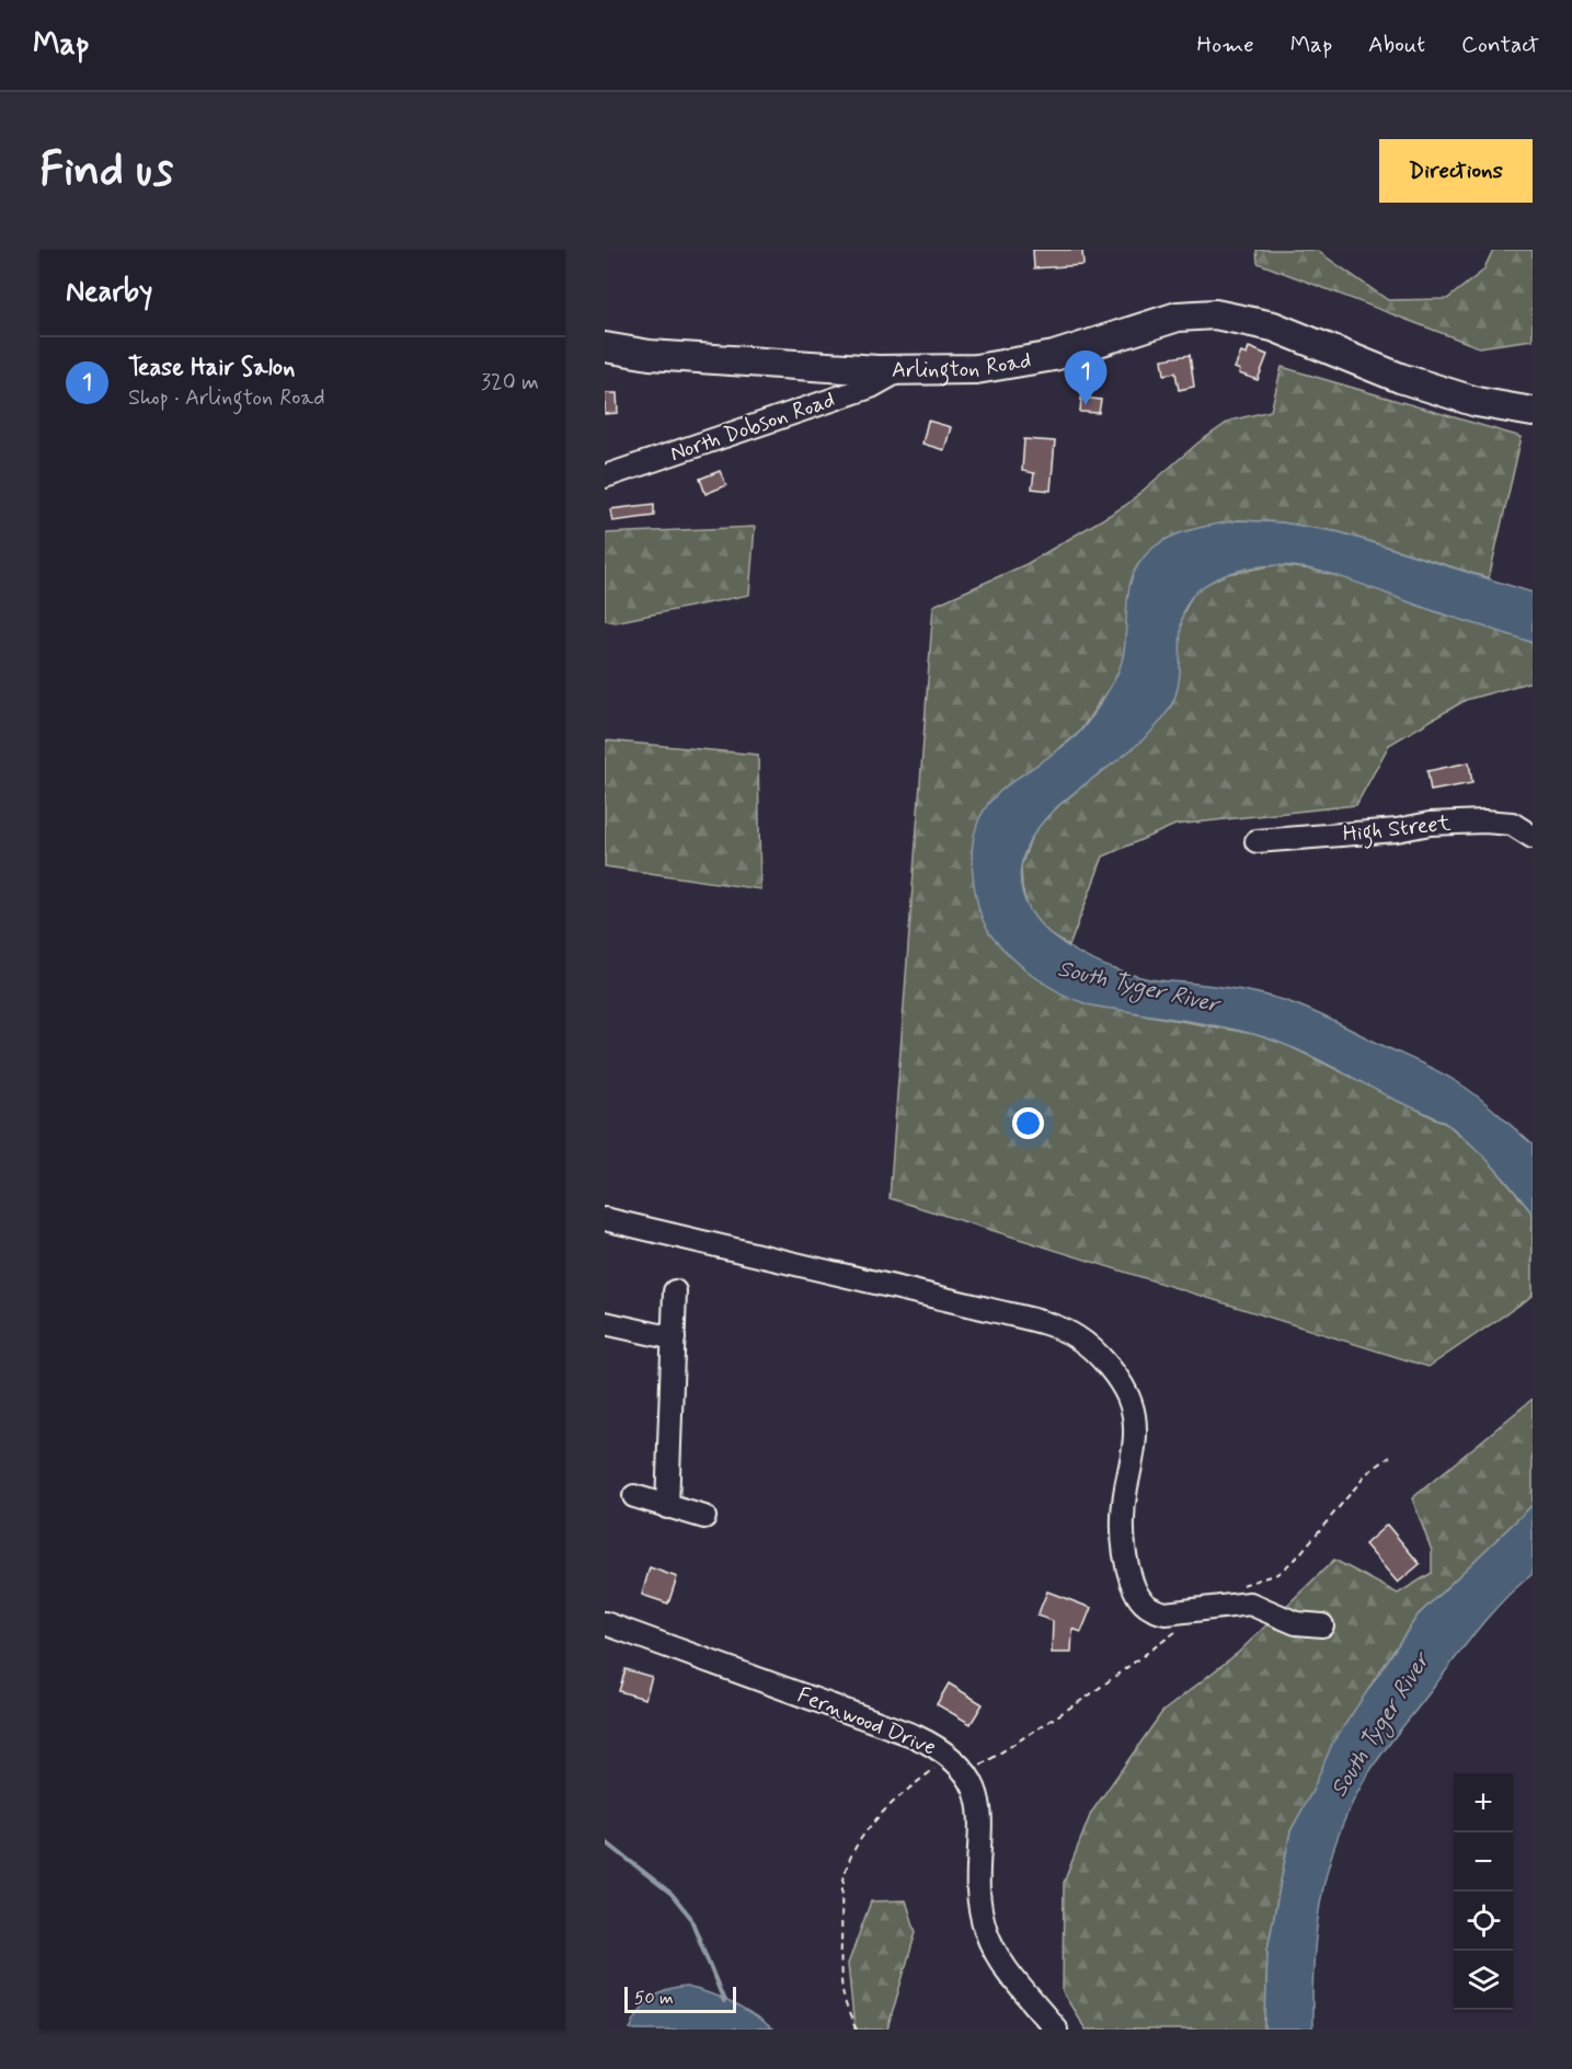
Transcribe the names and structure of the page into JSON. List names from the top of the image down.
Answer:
{
  "streets": {
    "main road": ["Arlington Road"],
    "street": ["North Dobson Road", "High Street", "Fernwood Drive"]
  },
  "crossings": [
    ["Arlington Road", "North Dobson Road"]
  ],
  "water": ["South Tyger River"],
  "scale_bar": "50 m",
  "page": {
    "header": "Map",
    "nav": [
      "Home",
      "Map",
      "About",
      "Contact"
    ],
    "buttons": "Directions",
    "title": "Find us",
    "heading": "Nearby",
    "list": [
      {
        "mark": "1",
        "name": "Tease Hair Salon",
        "note": "Shop · Arlington Road",
        "value": "320 m"
      }
    ],
    "pins": "1",
    "map_buttons": ["+", "−"],
    "scale": "50 m"
  }
}
